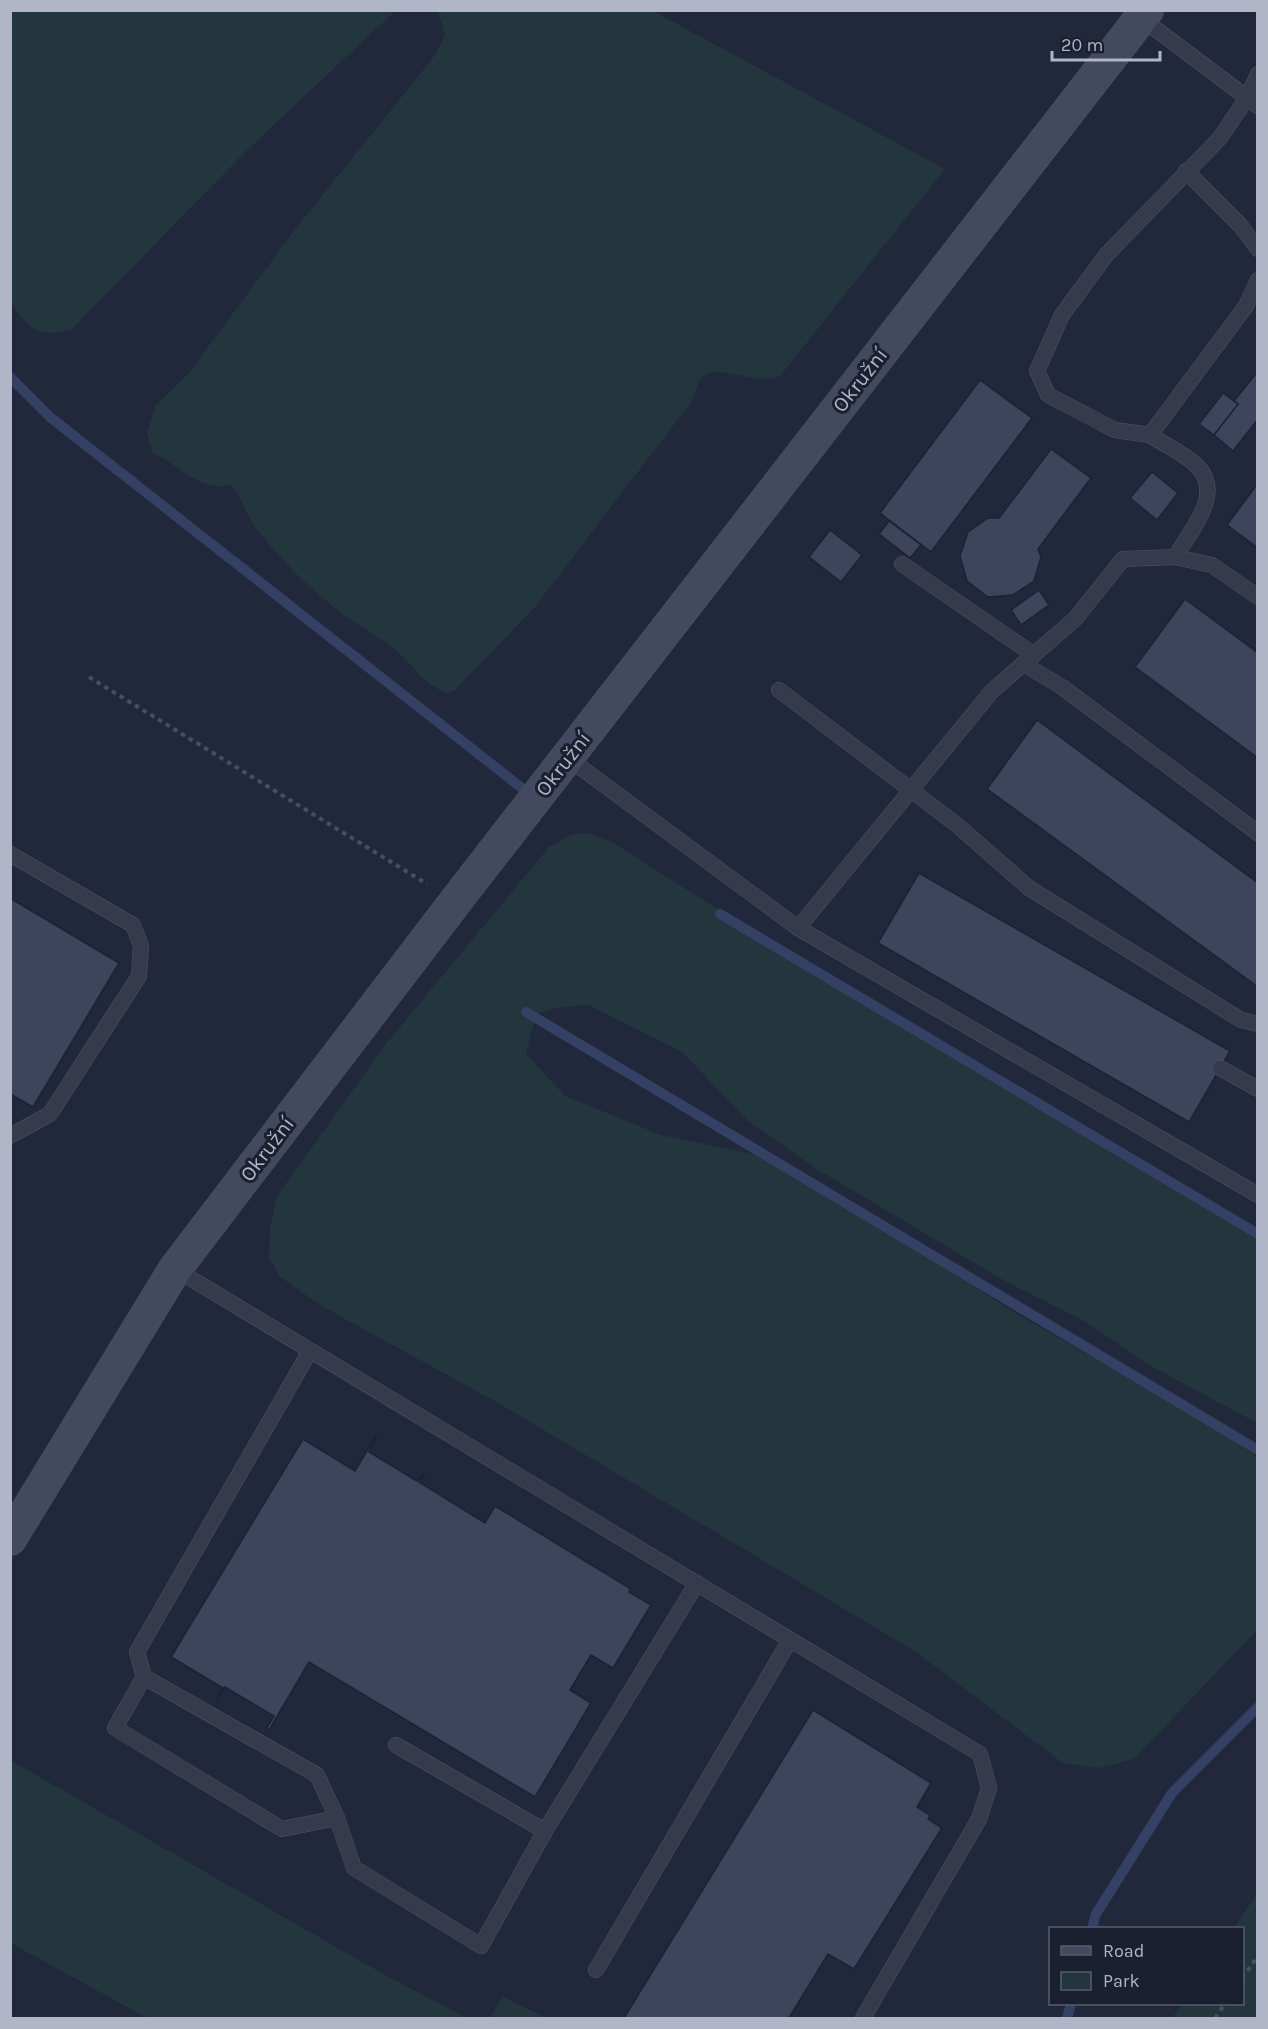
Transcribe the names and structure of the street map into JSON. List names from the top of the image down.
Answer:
{
  "streets": {
    "main road": ["Okružní"]
  },
  "legend": ["Road", "Park"],
  "scale_bar": "20 m"
}
